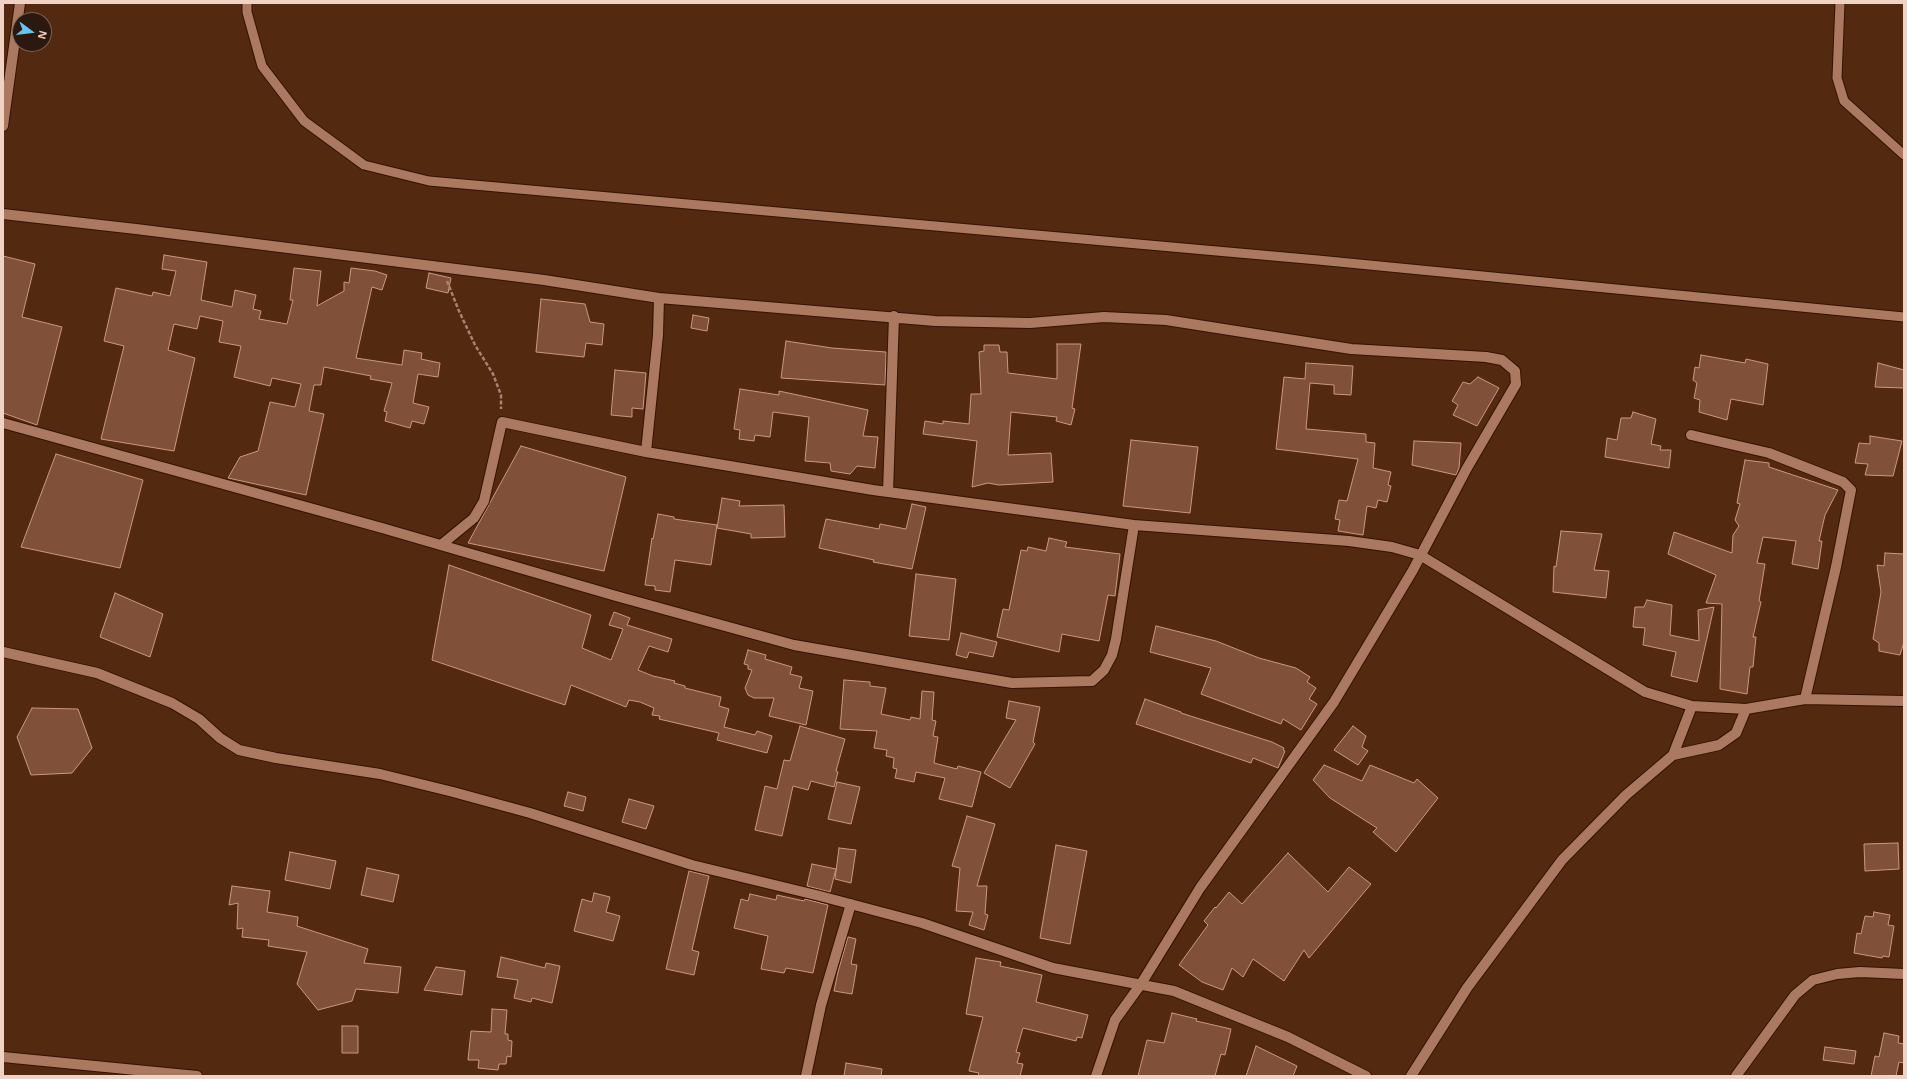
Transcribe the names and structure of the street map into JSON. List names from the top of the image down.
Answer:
{
  "north": "right"
}
